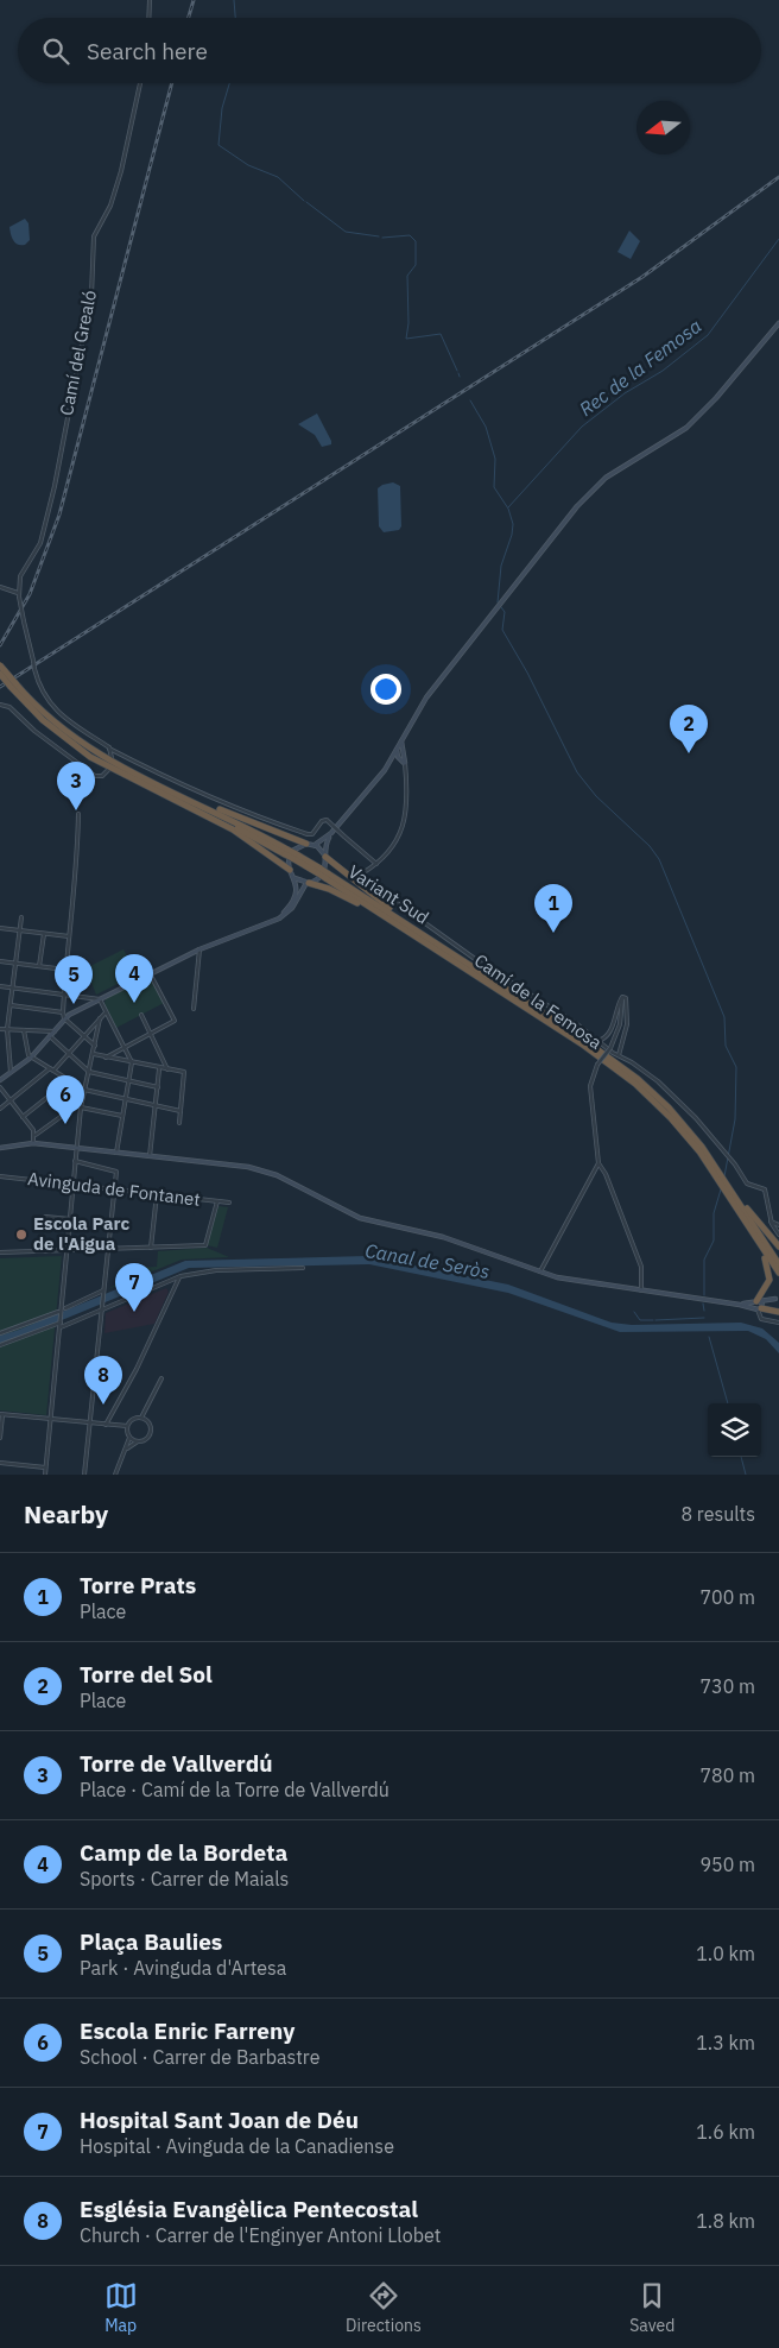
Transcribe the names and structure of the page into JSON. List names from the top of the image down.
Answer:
{
  "streets": {
    "highway": ["Variant Sud"],
    "street": ["Camí del Grealó", "Camí de la Femosa", "Avinguda de Fontanet"]
  },
  "water": ["Rec de la Femosa", "Canal de Seròs"],
  "places": ["Escola Parc de l'Aigua"],
  "north": "left",
  "page": {
    "search": "Search here",
    "pins": [
      "2",
      "3",
      "1",
      "4",
      "5",
      "6",
      "7",
      "8"
    ],
    "heading": ["Nearby", "8 results"],
    "list": [
      {
        "mark": "1",
        "name": "Torre Prats",
        "note": "Place",
        "value": "700 m"
      },
      {
        "mark": "2",
        "name": "Torre del Sol",
        "note": "Place",
        "value": "730 m"
      },
      {
        "mark": "3",
        "name": "Torre de Vallverdú",
        "note": "Place · Camí de la Torre de Vallverdú",
        "value": "780 m"
      },
      {
        "mark": "4",
        "name": "Camp de la Bordeta",
        "note": "Sports · Carrer de Maials",
        "value": "950 m"
      },
      {
        "mark": "5",
        "name": "Plaça Baulies",
        "note": "Park · Avinguda d'Artesa",
        "value": "1.0 km"
      },
      {
        "mark": "6",
        "name": "Escola Enric Farreny",
        "note": "School · Carrer de Barbastre",
        "value": "1.3 km"
      },
      {
        "mark": "7",
        "name": "Hospital Sant Joan de Déu",
        "note": "Hospital · Avinguda de la Canadiense",
        "value": "1.6 km"
      },
      {
        "mark": "8",
        "name": "Església Evangèlica Pentecostal",
        "note": "Church · Carrer de l'Enginyer Antoni Llobet",
        "value": "1.8 km"
      }
    ],
    "nav": ["Map", "Directions", "Saved"]
  }
}
